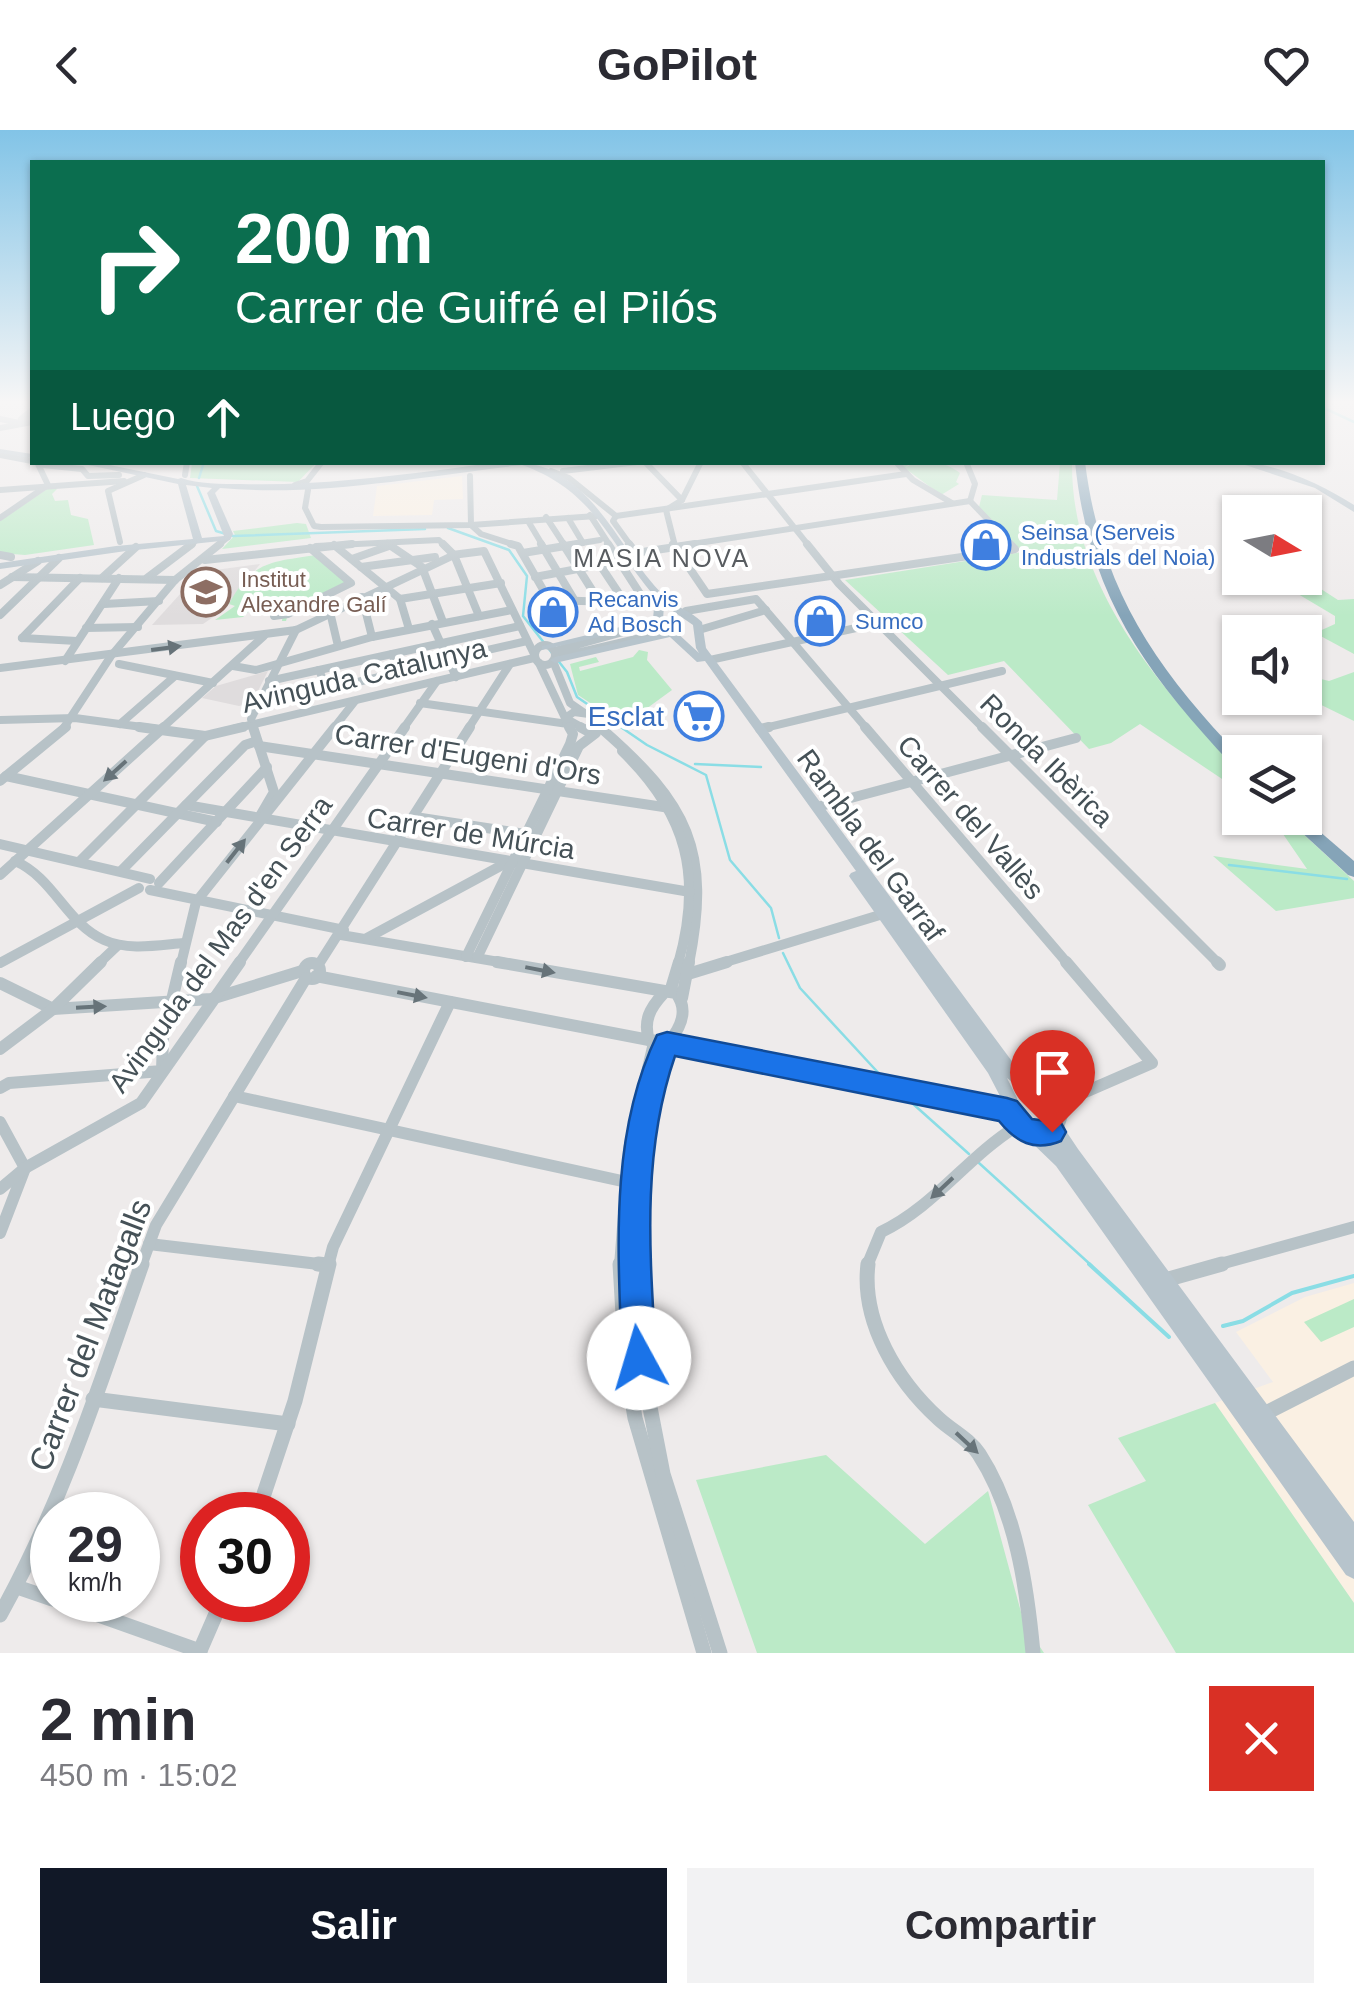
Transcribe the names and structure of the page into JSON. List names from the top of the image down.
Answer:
{
  "streets": {
    "street": [
      "Avinguda Catalunya",
      "Carrer d'Eugeni d'Ors",
      "Ronda Ibèrica",
      "Carrer del Vallès",
      "Carrer de Múrcia",
      "Rambla del Garraf",
      "Avinguda del Mas d'en Serra",
      "Carrer del Matagalls"
    ]
  },
  "crossings": [
    ["Avinguda Catalunya", "Avinguda del Mas d'en Serra"],
    ["Avinguda Catalunya", "Carrer del Matagalls"],
    ["Carrer d'Eugeni d'Ors", "Avinguda del Mas d'en Serra"],
    ["Carrer d'Eugeni d'Ors", "Carrer del Matagalls"],
    ["Carrer del Vallès", "Rambla del Garraf"],
    ["Carrer de Múrcia", "Avinguda del Mas d'en Serra"],
    ["Carrer de Múrcia", "Carrer del Matagalls"]
  ],
  "districts": ["MASIA NOVA"],
  "places": {
    "shop": ["Seinsa (Serveis Industrials del Noia)", "Recanvis Ad Bosch", "Sumco"],
    "school or university": ["Institut Alexandre Galí"],
    "supermarket": ["Esclat"]
  },
  "north": "right",
  "page": {
    "header": "GoPilot",
    "turn": ["200 m", "Carrer de Guifré el Pilós"],
    "then": "Luego",
    "speed": "29 km/h",
    "limit": "30",
    "heading": ["2 min", "450 m · 15:02"],
    "buttons": ["Salir", "Compartir"]
  }
}
